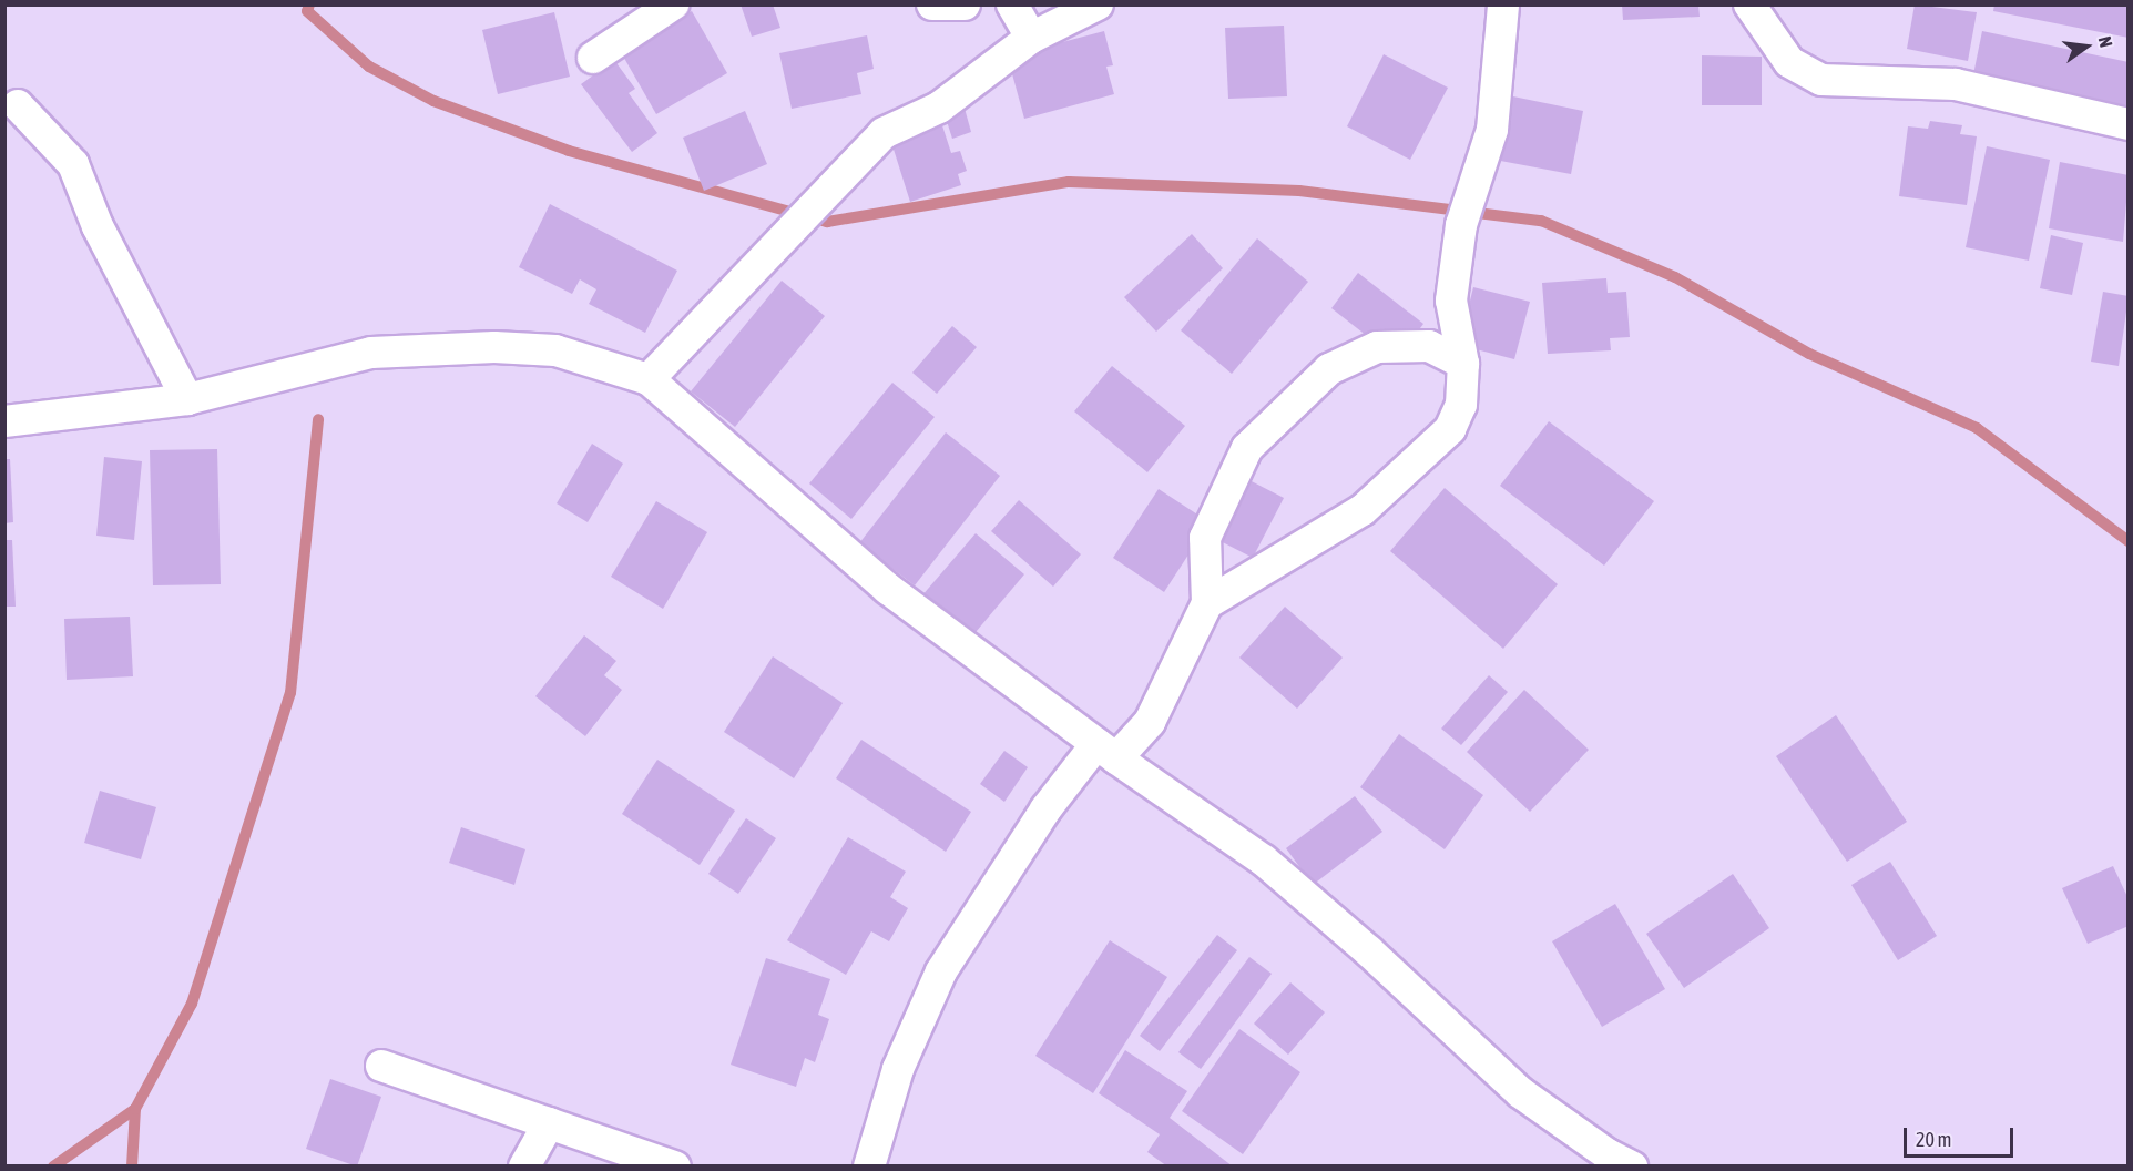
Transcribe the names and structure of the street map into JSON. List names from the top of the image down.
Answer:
{
  "scale_bar": "20 m",
  "north": "right"
}
